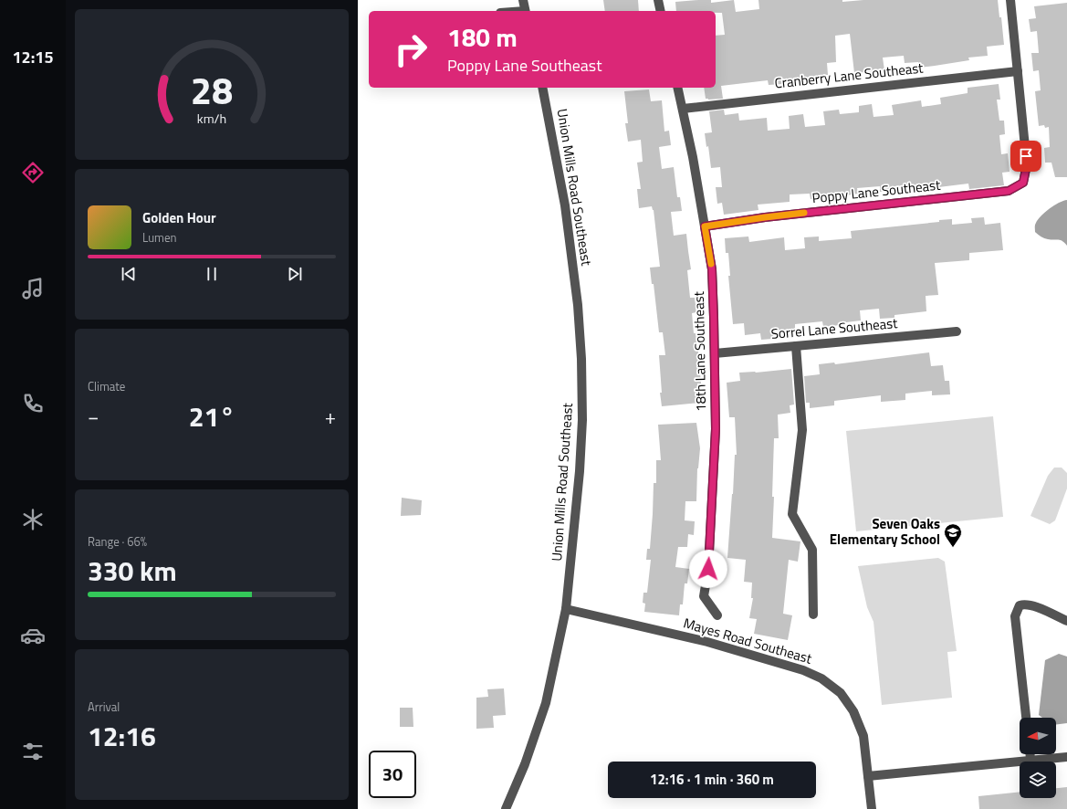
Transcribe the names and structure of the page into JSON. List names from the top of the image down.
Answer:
{
  "streets": {
    "street": [
      "Cranberry Lane Southeast",
      "Union Mills Road Southeast",
      "Poppy Lane Southeast",
      "Sorrel Lane Southeast",
      "18th Lane Southeast",
      "Mayes Road Southeast"
    ]
  },
  "crossings": [
    ["Cranberry Lane Southeast", "Poppy Lane Southeast"],
    ["Cranberry Lane Southeast", "18th Lane Southeast"],
    ["Union Mills Road Southeast", "Mayes Road Southeast"],
    ["Poppy Lane Southeast", "18th Lane Southeast"],
    ["Sorrel Lane Southeast", "18th Lane Southeast"]
  ],
  "places": {
    "school or university": ["Seven Oaks Elementary School"]
  },
  "north": "left",
  "page": {
    "tabs": "12:15",
    "turn": ["180 m", "Poppy Lane Southeast"],
    "song": ["Golden Hour", "Lumen"],
    "tile": [
      "Climate",
      ["Range · 66%", "330 km"],
      ["Arrival", "12:16"]
    ],
    "heat": ["−", "21°", "+"],
    "limit": "30",
    "trip": "12:16 · 1 min · 360 m",
    "gauge": ["28", "km/h"]
  }
}
